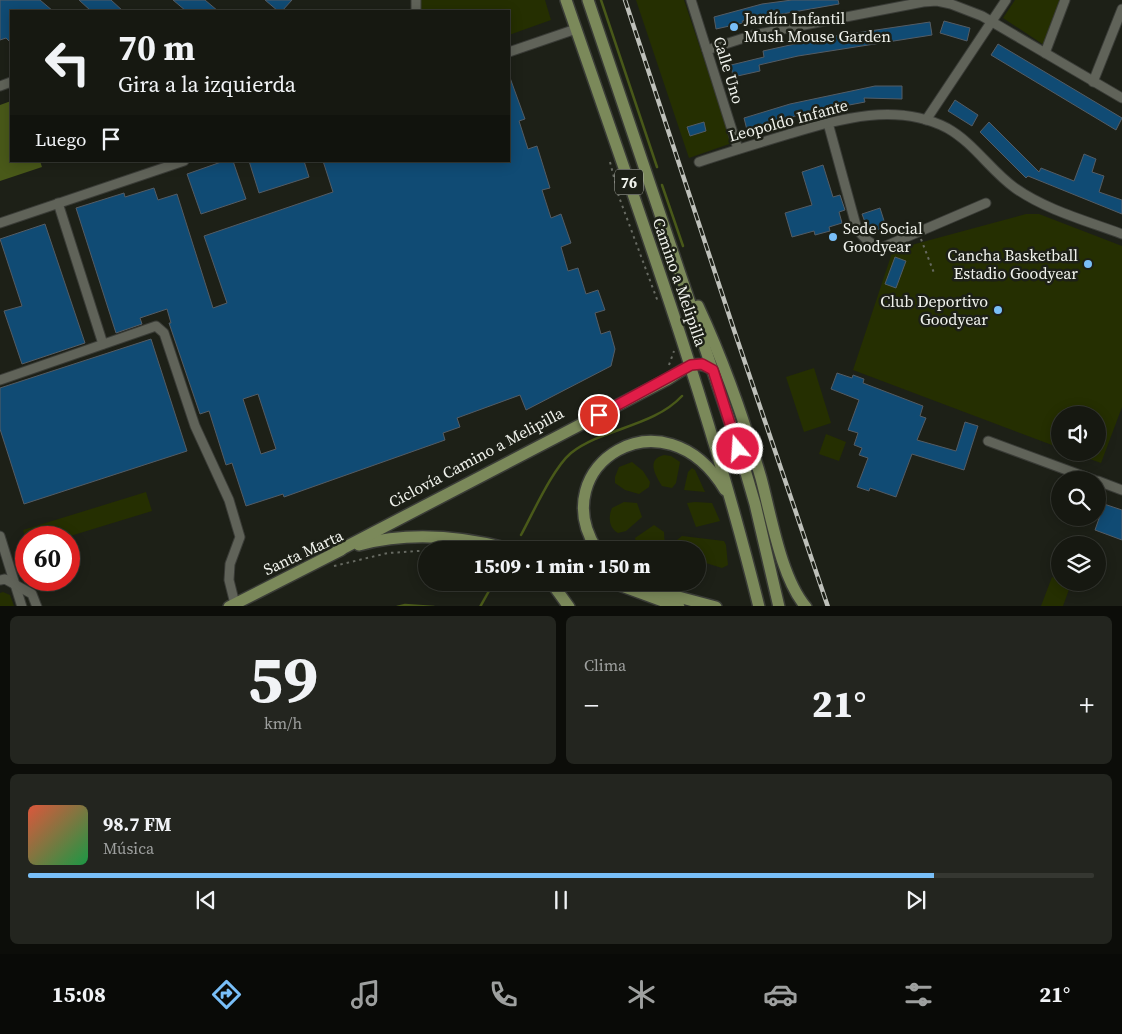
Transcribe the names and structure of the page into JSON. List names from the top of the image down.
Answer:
{
  "streets": {
    "main road": ["76", "Camino a Melipilla", "Santa Marta"],
    "street": ["Calle Uno", "Leopoldo Infante"]
  },
  "crossings": [
    ["Calle Uno", "Leopoldo Infante"]
  ],
  "places": [
    "Jardín Infantil Mush Mouse Garden",
    "Sede Social Goodyear",
    "Cancha Basketball Estadio Goodyear",
    "Club Deportivo Goodyear"
  ],
  "page": {
    "turn": ["70 m", "Gira a la izquierda"],
    "then": "Luego",
    "limit": "60",
    "trip": "15:09 · 1 min · 150 m",
    "tile": [
      ["59", "km/h"],
      "Clima"
    ],
    "heat": ["−", "21°", "+"],
    "song": ["98.7 FM", "Música"],
    "tabs": ["15:08", "21°"]
  }
}
